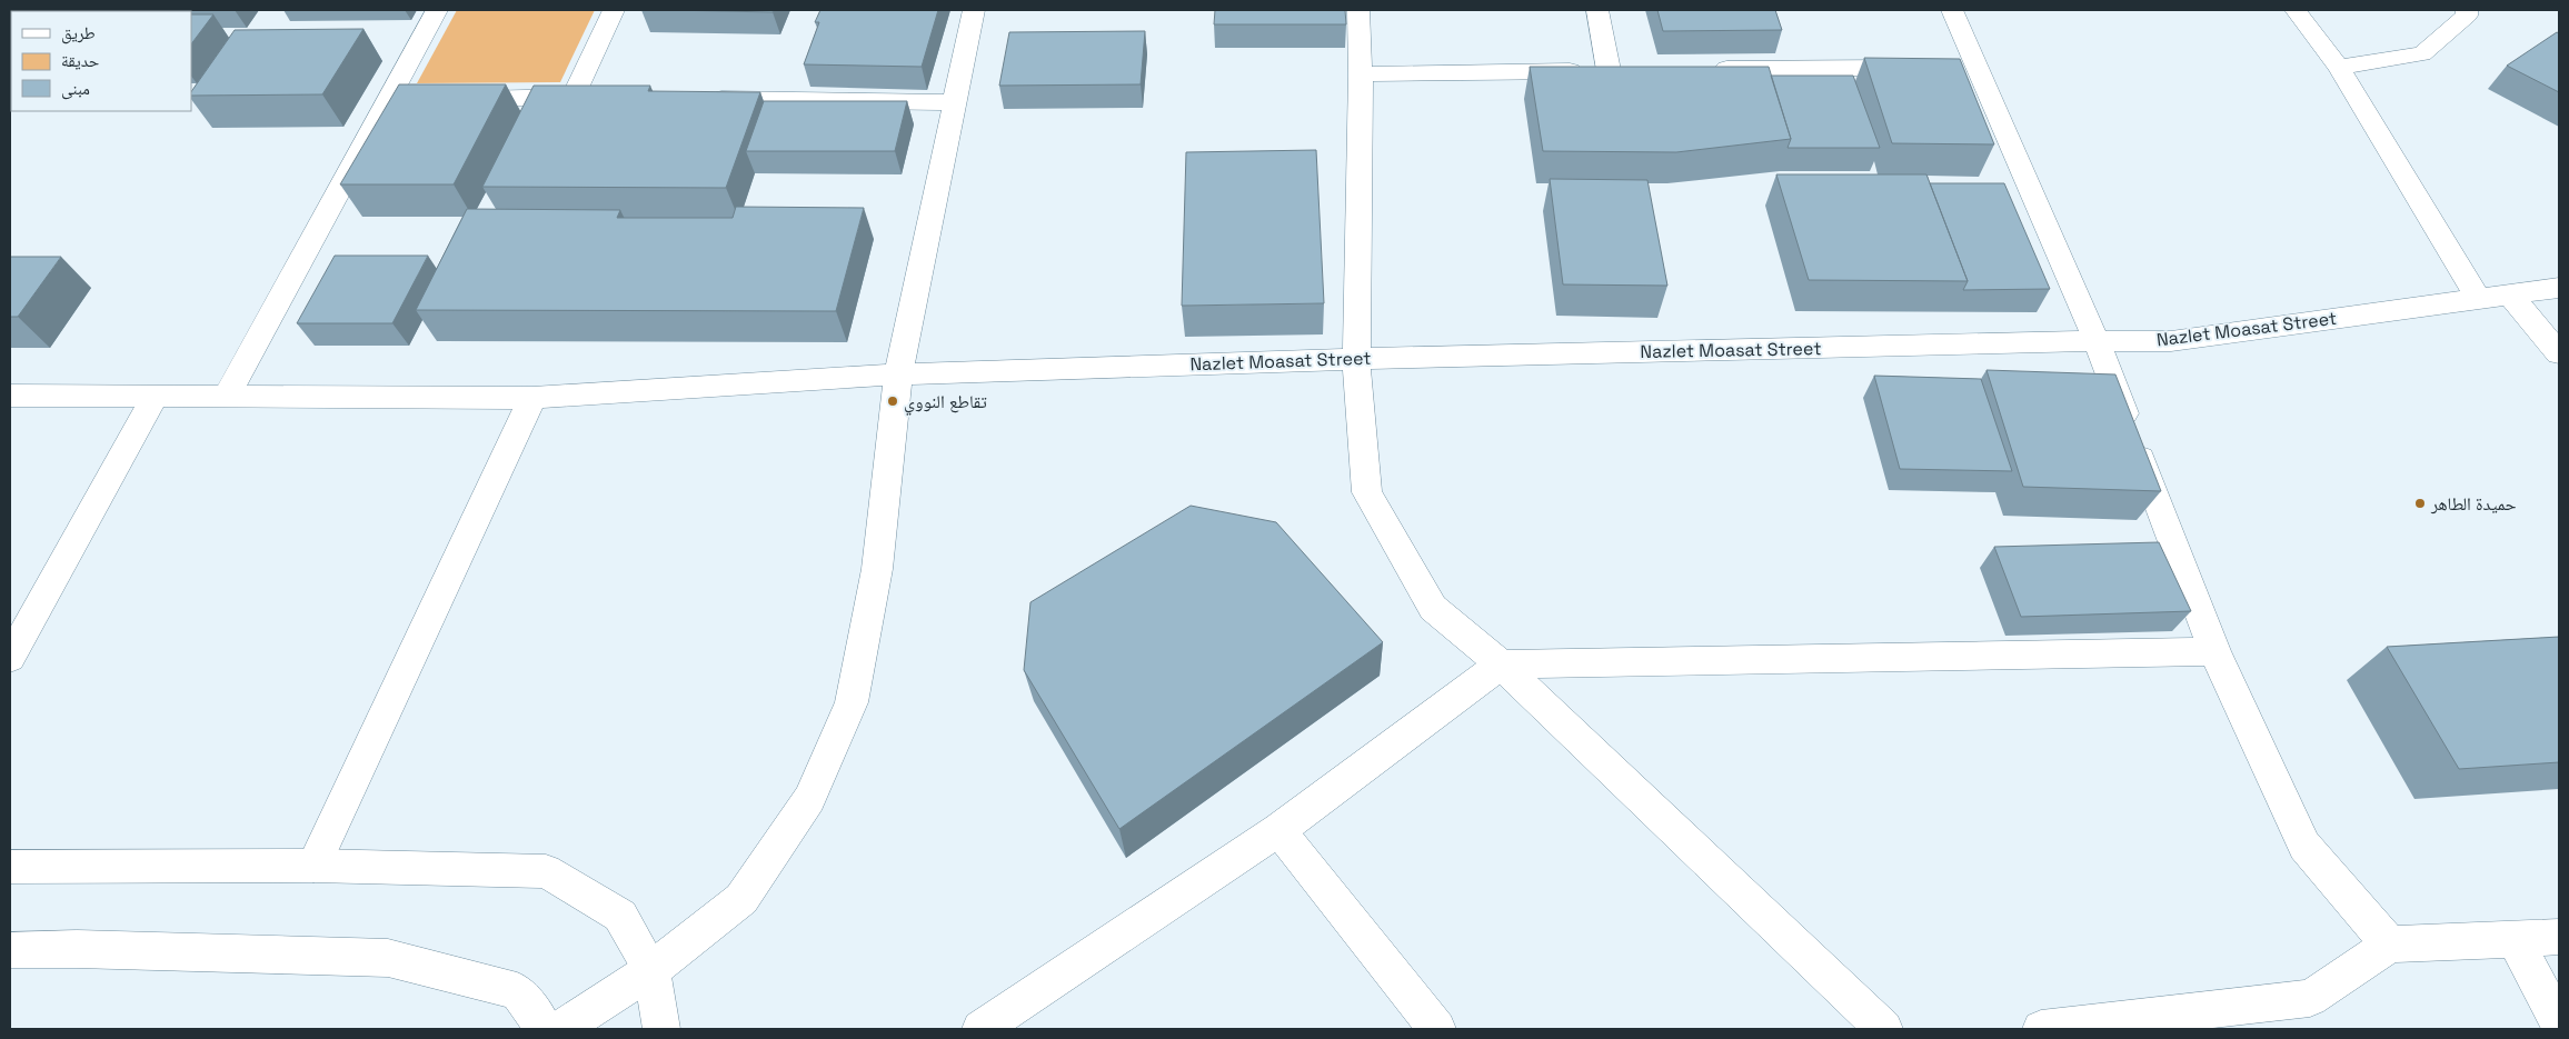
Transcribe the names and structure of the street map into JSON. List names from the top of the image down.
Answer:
{
  "streets": {
    "street": ["Nazlet Moasat Street"]
  },
  "places": ["تقاطع النووي", "حميدة الطاهر"],
  "legend": ["طريق", "حديقة", "مبنى"]
}
